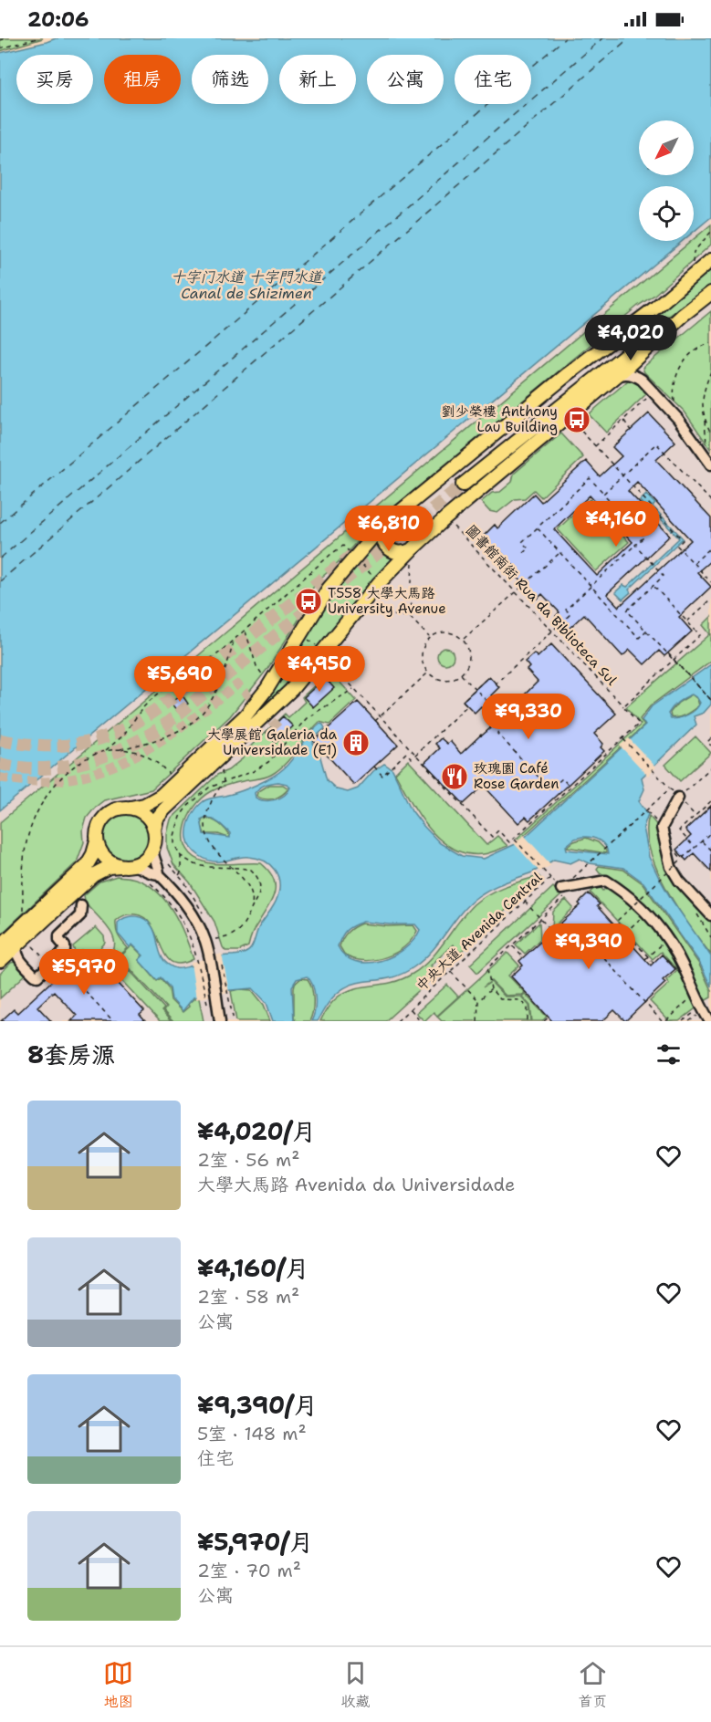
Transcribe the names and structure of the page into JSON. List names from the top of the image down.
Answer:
{
  "streets": {
    "path": ["圖書館南街 Rua da Biblioteca Sul", "中央大道 Avenida Central"]
  },
  "water": ["十字门水道 十字門水道 Canal de Shizimen"],
  "places": {
    "bus stop": ["劉少榮樓 Anthony Lau Building", "T558 大學大馬路 University Avenue"],
    "building": ["大學展館 Galeria da Universidade (E1)"],
    "restaurant": ["玫瑰園 Café Rose Garden"]
  },
  "north": "bottom left",
  "page": {
    "status": "20:06",
    "chip": [
      "买房",
      "租房",
      "筛选",
      "新上",
      "公寓",
      "住宅"
    ],
    "price": [
      "¥4,020",
      "¥4,160",
      "¥6,810",
      "¥4,950",
      "¥5,690",
      "¥9,330",
      "¥9,390",
      "¥5,970"
    ],
    "heading": "8套房源",
    "list": [
      {
        "name": "¥4,020/月",
        "note": "2室 · 56 m² · 大學大馬路 Avenida da Universidade"
      },
      {
        "name": "¥4,160/月",
        "note": "2室 · 58 m² · 公寓"
      },
      {
        "name": "¥9,390/月",
        "note": "5室 · 148 m² · 住宅"
      },
      {
        "name": "¥5,970/月",
        "note": "2室 · 70 m² · 公寓"
      }
    ],
    "tabs": ["地图", "收藏", "首页"]
  }
}
